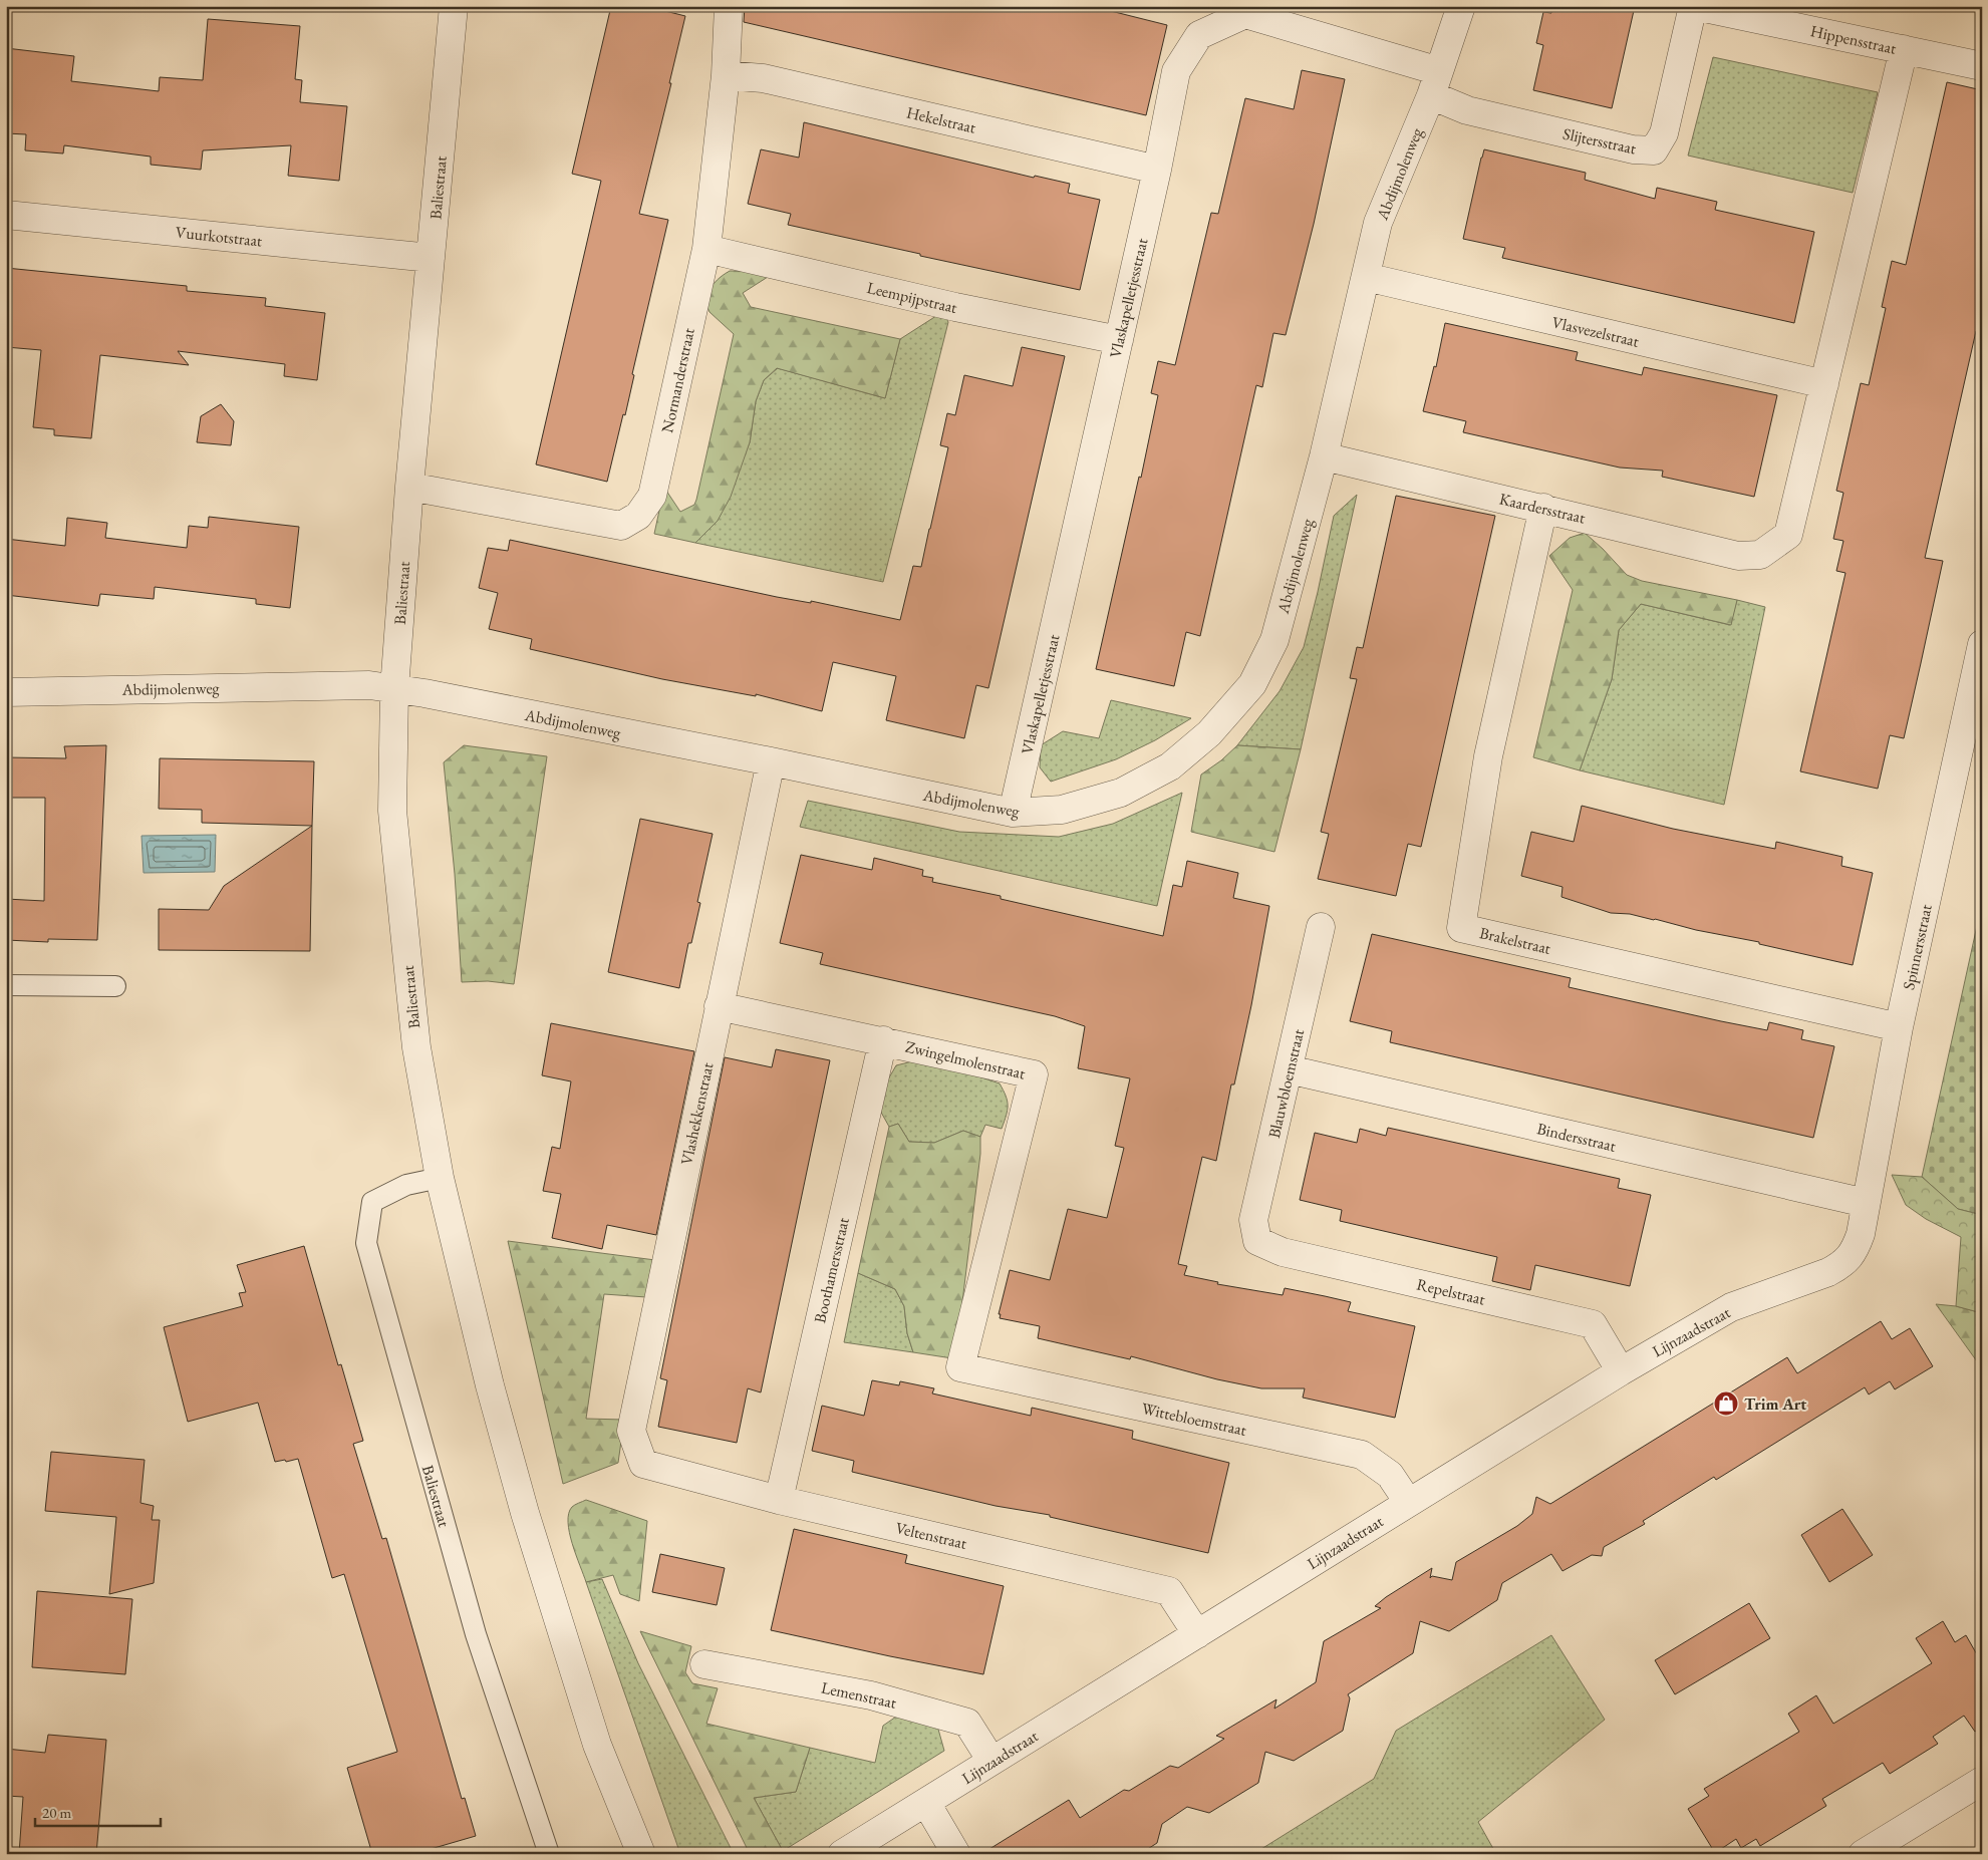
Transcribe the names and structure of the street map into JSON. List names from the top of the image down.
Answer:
{
  "streets": {
    "street": [
      "Hippensstraat",
      "Hekelstraat",
      "Slijtersstraat",
      "Abdijmolenweg",
      "Baliestraat",
      "Vuurkotstraat",
      "Leempijpstraat",
      "Vlaskapelletjesstraat",
      "Vlasvezelstraat",
      "Normanderstraat",
      "Kaardersstraat",
      "Brakelstraat",
      "Spinnersstraat",
      "Zwingelmolenstraat",
      "Blauwbloemstraat",
      "Vlashekkenstraat",
      "Bindersstraat",
      "Boothamersstraat",
      "Repelstraat",
      "Lijnzaadstraat",
      "Wittebloemstraat",
      "Veltenstraat",
      "Lemenstraat"
    ]
  },
  "crossings": [
    ["Hippensstraat", "Slijtersstraat"],
    ["Hekelstraat", "Vlaskapelletjesstraat"],
    ["Hekelstraat", "Normanderstraat"],
    ["Slijtersstraat", "Abdijmolenweg"],
    ["Slijtersstraat", "Vlaskapelletjesstraat"],
    ["Abdijmolenweg", "Baliestraat"],
    ["Abdijmolenweg", "Vlaskapelletjesstraat"],
    ["Abdijmolenweg", "Vlasvezelstraat"],
    ["Abdijmolenweg", "Kaardersstraat"],
    ["Abdijmolenweg", "Vlashekkenstraat"],
    ["Baliestraat", "Vuurkotstraat"],
    ["Baliestraat", "Normanderstraat"],
    ["Leempijpstraat", "Vlaskapelletjesstraat"],
    ["Leempijpstraat", "Normanderstraat"],
    ["Vlasvezelstraat", "Kaardersstraat"],
    ["Kaardersstraat", "Brakelstraat"],
    ["Brakelstraat", "Spinnersstraat"],
    ["Spinnersstraat", "Bindersstraat"],
    ["Spinnersstraat", "Lijnzaadstraat"],
    ["Zwingelmolenstraat", "Vlashekkenstraat"],
    ["Zwingelmolenstraat", "Boothamersstraat"],
    ["Zwingelmolenstraat", "Wittebloemstraat"],
    ["Blauwbloemstraat", "Bindersstraat"],
    ["Blauwbloemstraat", "Repelstraat"],
    ["Vlashekkenstraat", "Veltenstraat"],
    ["Boothamersstraat", "Veltenstraat"],
    ["Repelstraat", "Lijnzaadstraat"],
    ["Lijnzaadstraat", "Wittebloemstraat"],
    ["Lijnzaadstraat", "Veltenstraat"],
    ["Lijnzaadstraat", "Lemenstraat"]
  ],
  "places": {
    "shop": ["Trim Art"]
  },
  "scale_bar": "20 m"
}
